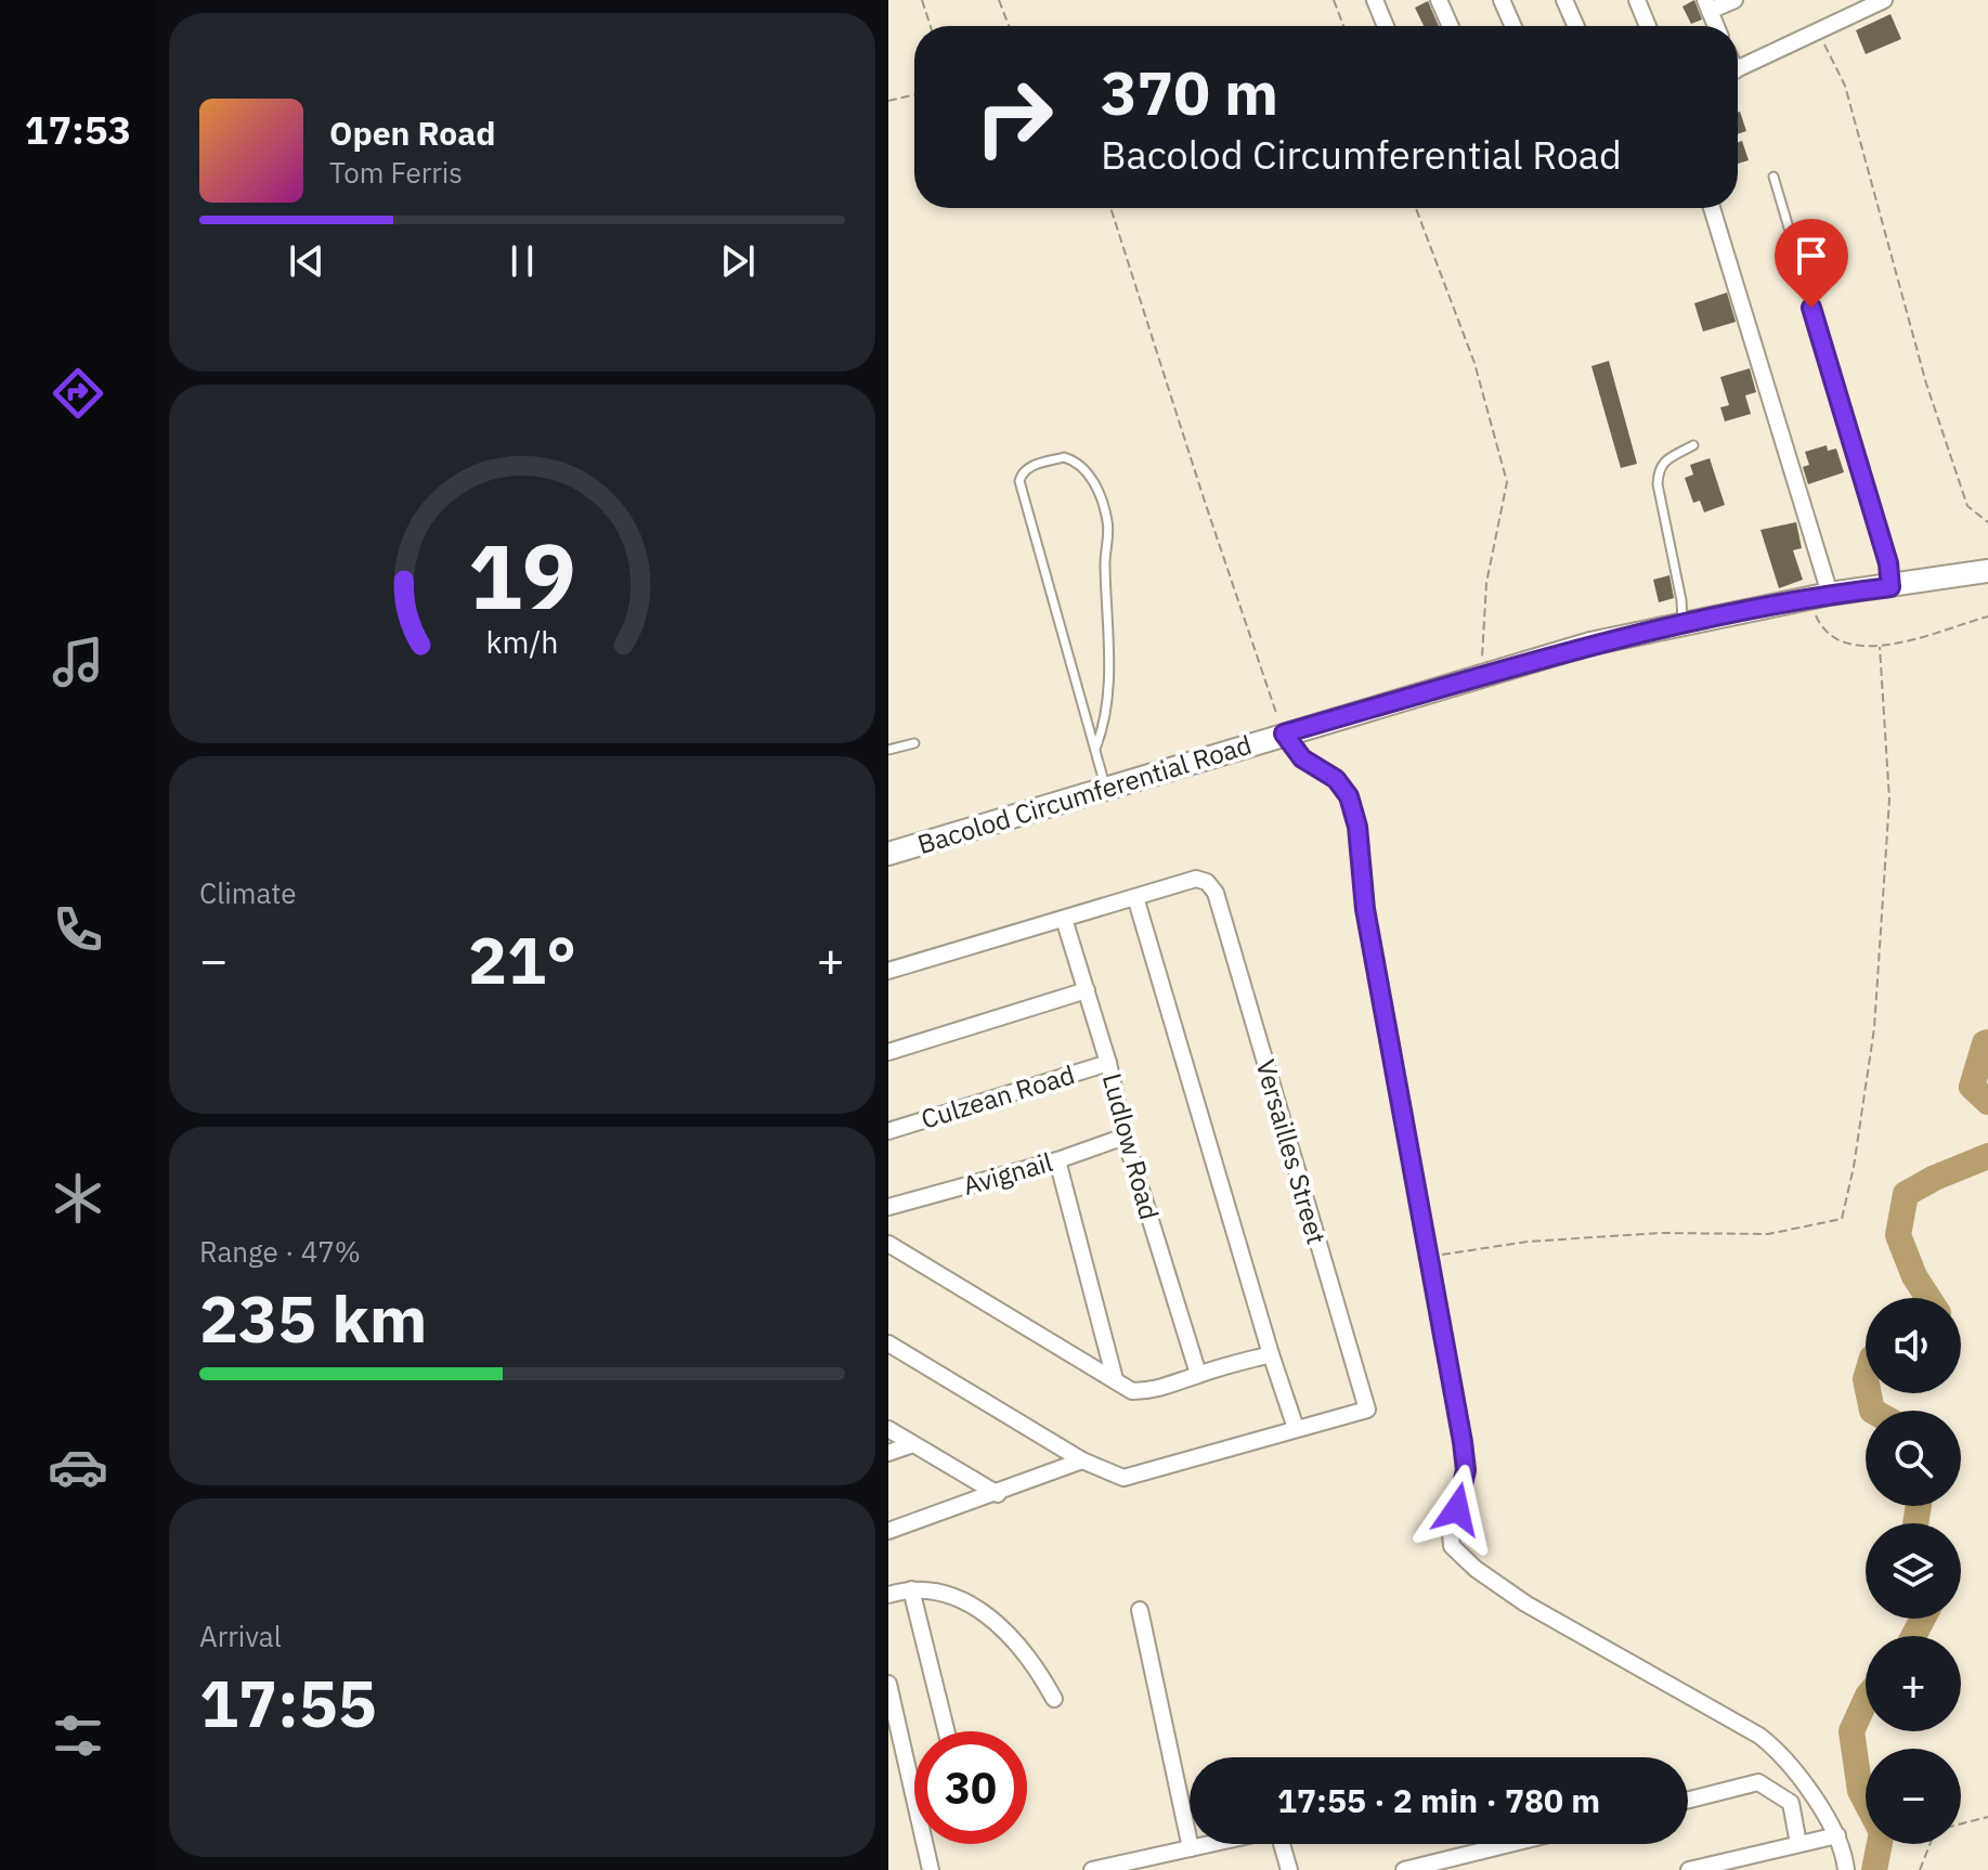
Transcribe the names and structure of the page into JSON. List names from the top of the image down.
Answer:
{
  "streets": {
    "main road": ["Bacolod Circumferential Road"],
    "street": [
      "Culzean Road",
      "Ludlow Road",
      "Versailles Street",
      "Avignail"
    ]
  },
  "crossings": [
    ["Culzean Road", "Ludlow Road"],
    ["Ludlow Road", "Avignail"]
  ],
  "page": {
    "tabs": "17:53",
    "turn": ["370 m", "Bacolod Circumferential Road"],
    "song": ["Open Road", "Tom Ferris"],
    "tile": [
      "Climate",
      ["Range · 47%", "235 km"],
      ["Arrival", "17:55"]
    ],
    "heat": ["−", "21°", "+"],
    "map_buttons": ["+", "−"],
    "limit": "30",
    "trip": "17:55 · 2 min · 780 m",
    "gauge": ["19", "km/h"]
  }
}
